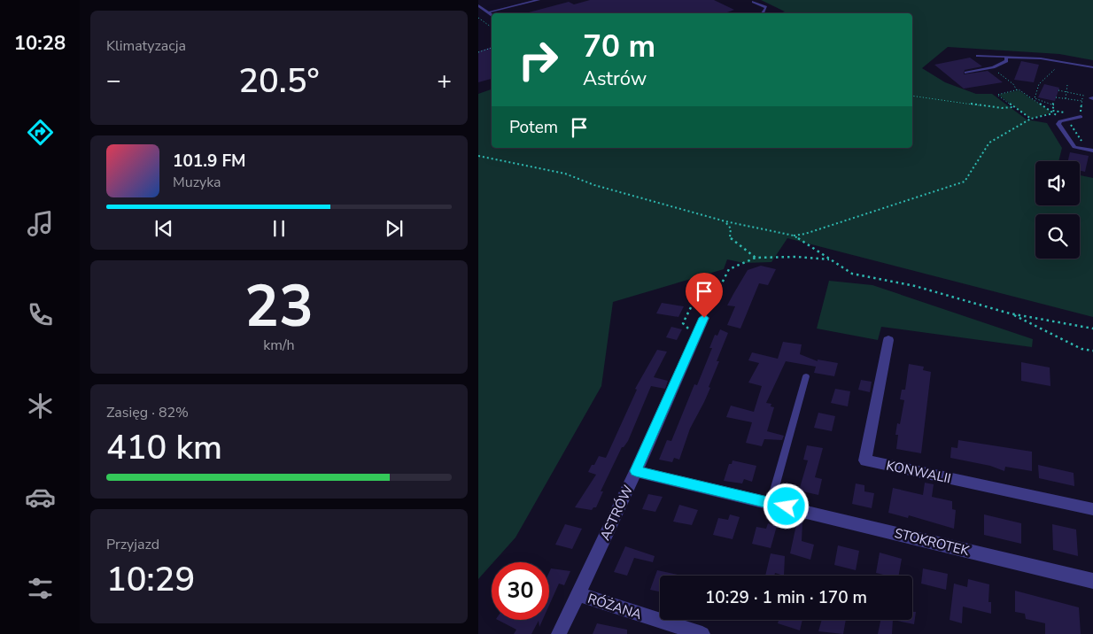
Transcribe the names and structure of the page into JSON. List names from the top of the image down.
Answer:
{
  "streets": {
    "street": [
      "KONWALII",
      "ASTRÓW",
      "STOKROTEK",
      "RÓŻANA"
    ]
  },
  "crossings": [
    ["ASTRÓW", "STOKROTEK"],
    ["ASTRÓW", "RÓŻANA"]
  ],
  "page": {
    "tabs": "10:28",
    "tile": [
      "Klimatyzacja",
      ["23", "km/h"],
      ["Zasięg · 82%", "410 km"],
      ["Przyjazd", "10:29"]
    ],
    "turn": ["70 m", "Astrów"],
    "heat": ["−", "20.5°", "+"],
    "then": "Potem",
    "song": ["101.9 FM", "Muzyka"],
    "limit": "30",
    "trip": "10:29 · 1 min · 170 m"
  }
}
